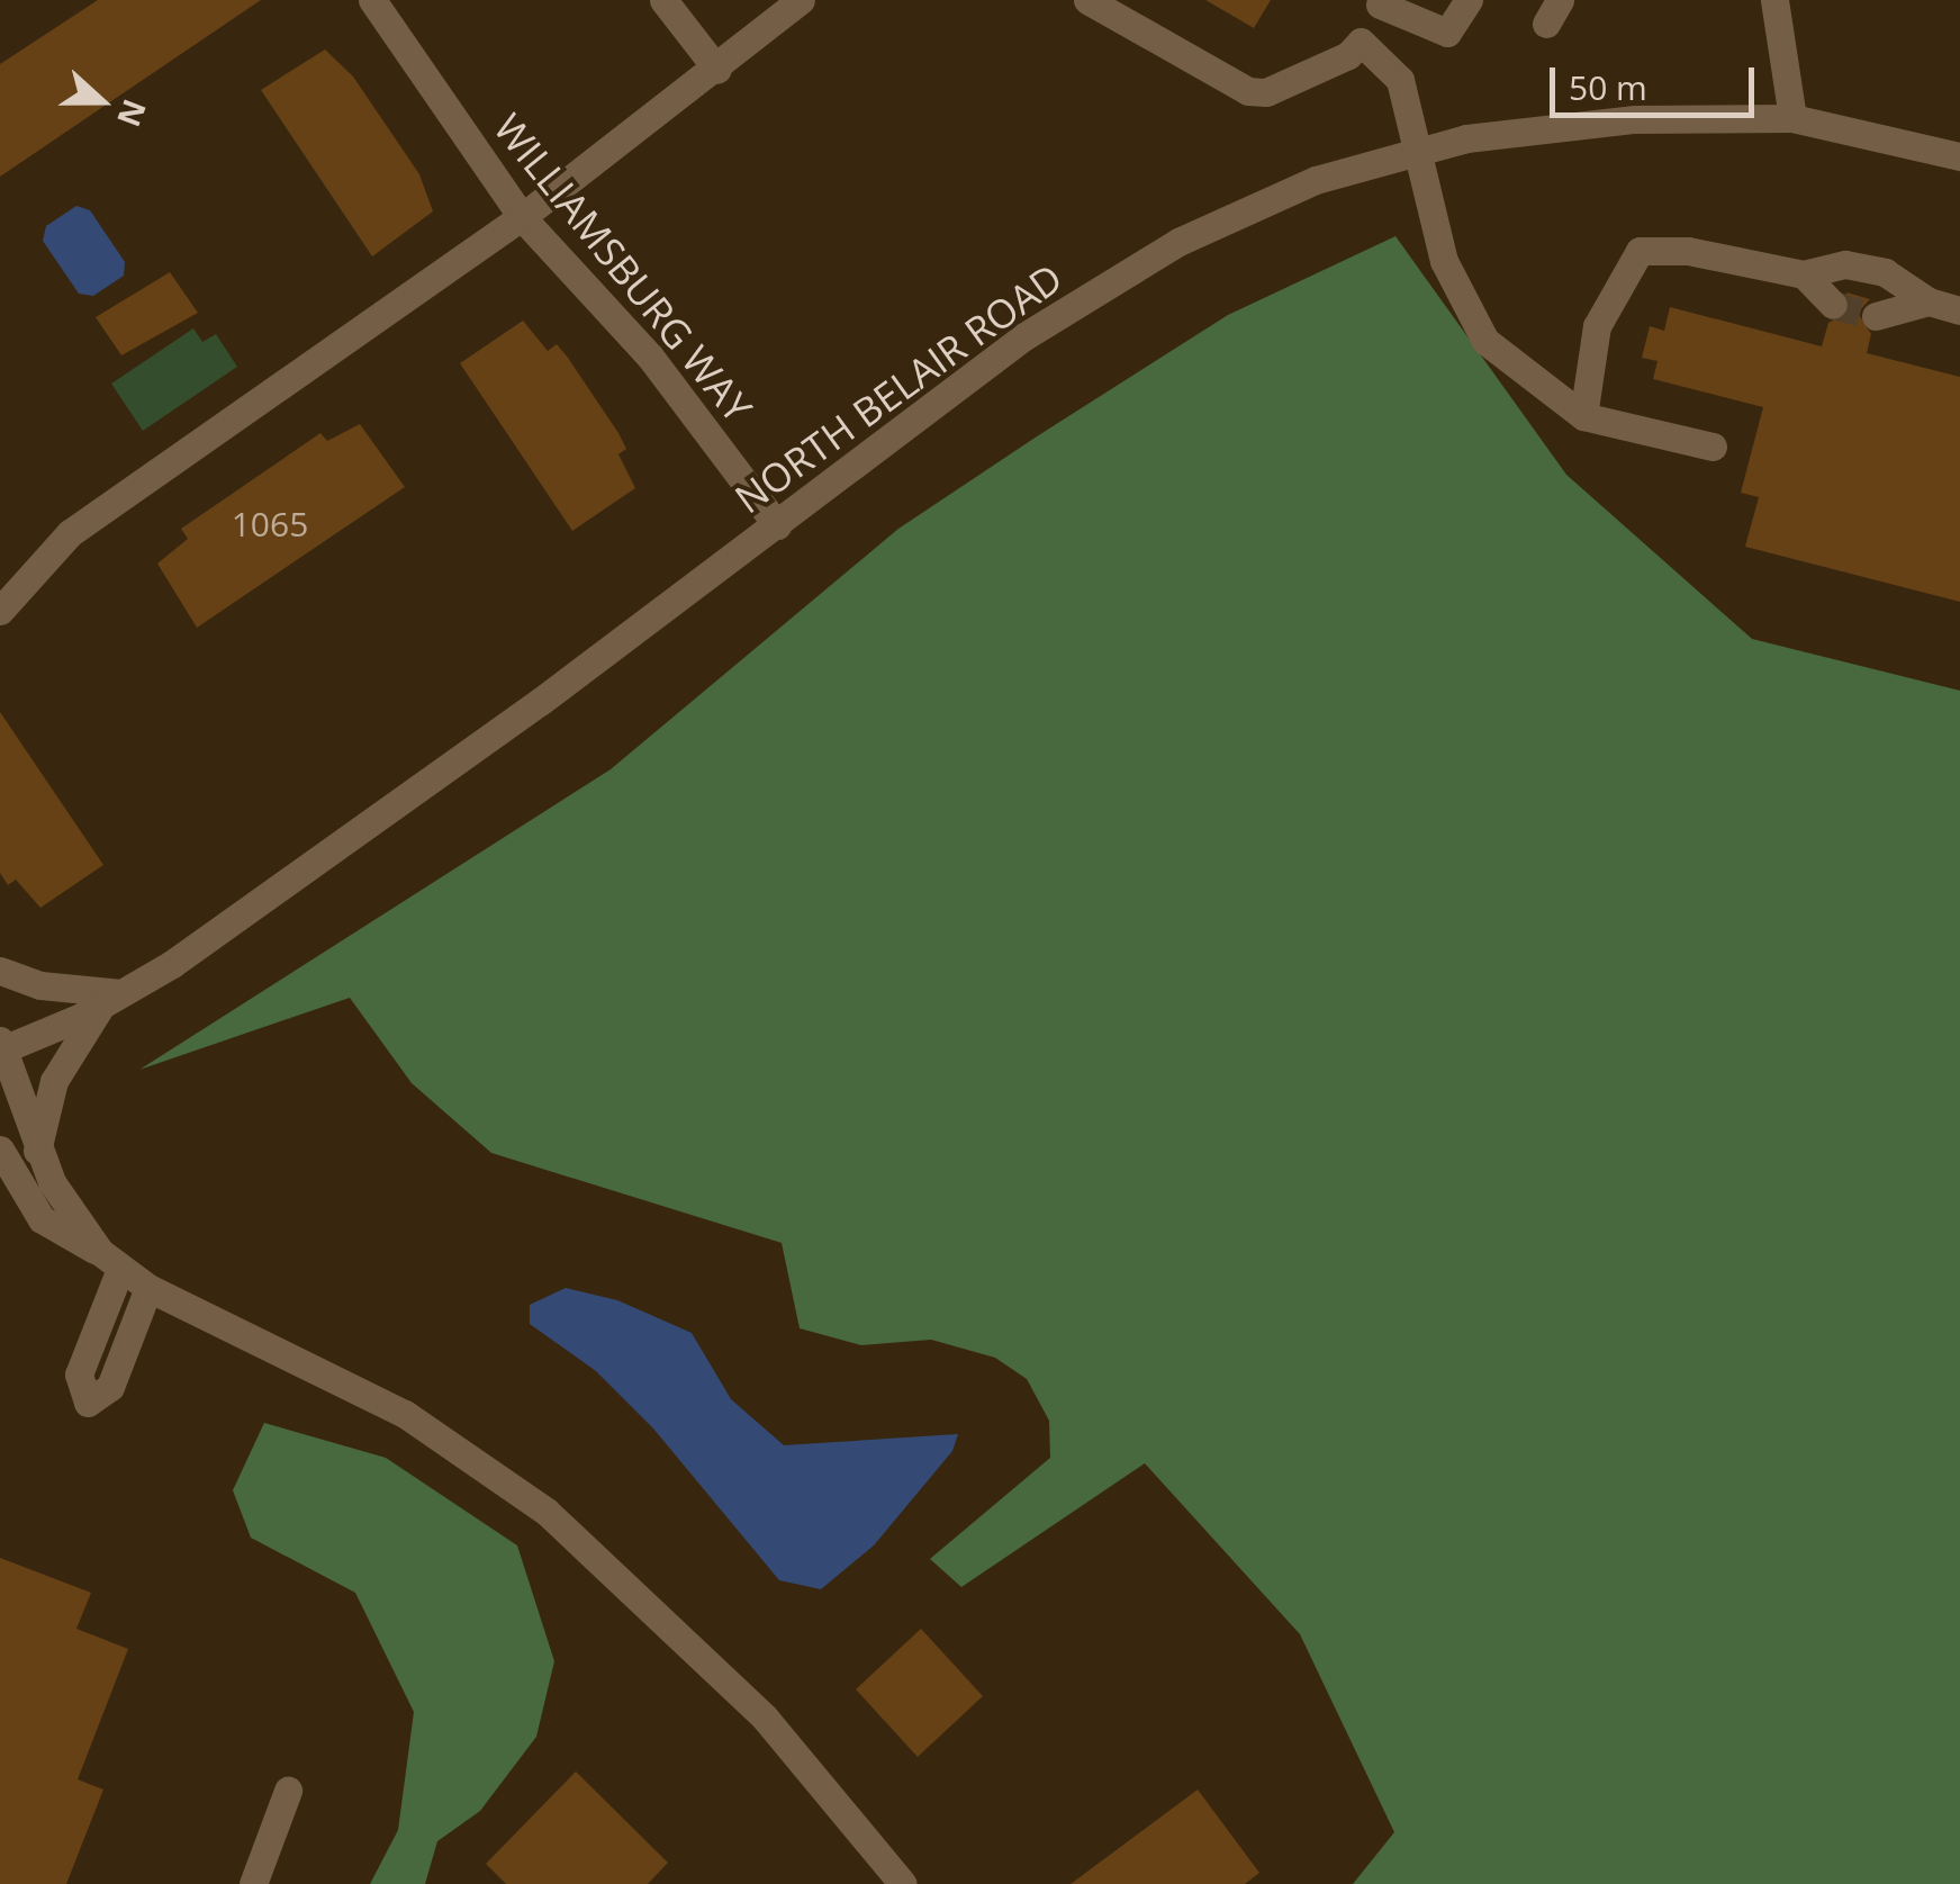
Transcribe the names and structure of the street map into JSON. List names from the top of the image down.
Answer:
{
  "streets": {
    "street": ["WILLIAMSBURG WAY", "NORTH BELAIR ROAD"]
  },
  "crossings": [
    ["WILLIAMSBURG WAY", "NORTH BELAIR ROAD"]
  ],
  "house_numbers": ["1065"],
  "scale_bar": "50 m",
  "north": "right"
}
